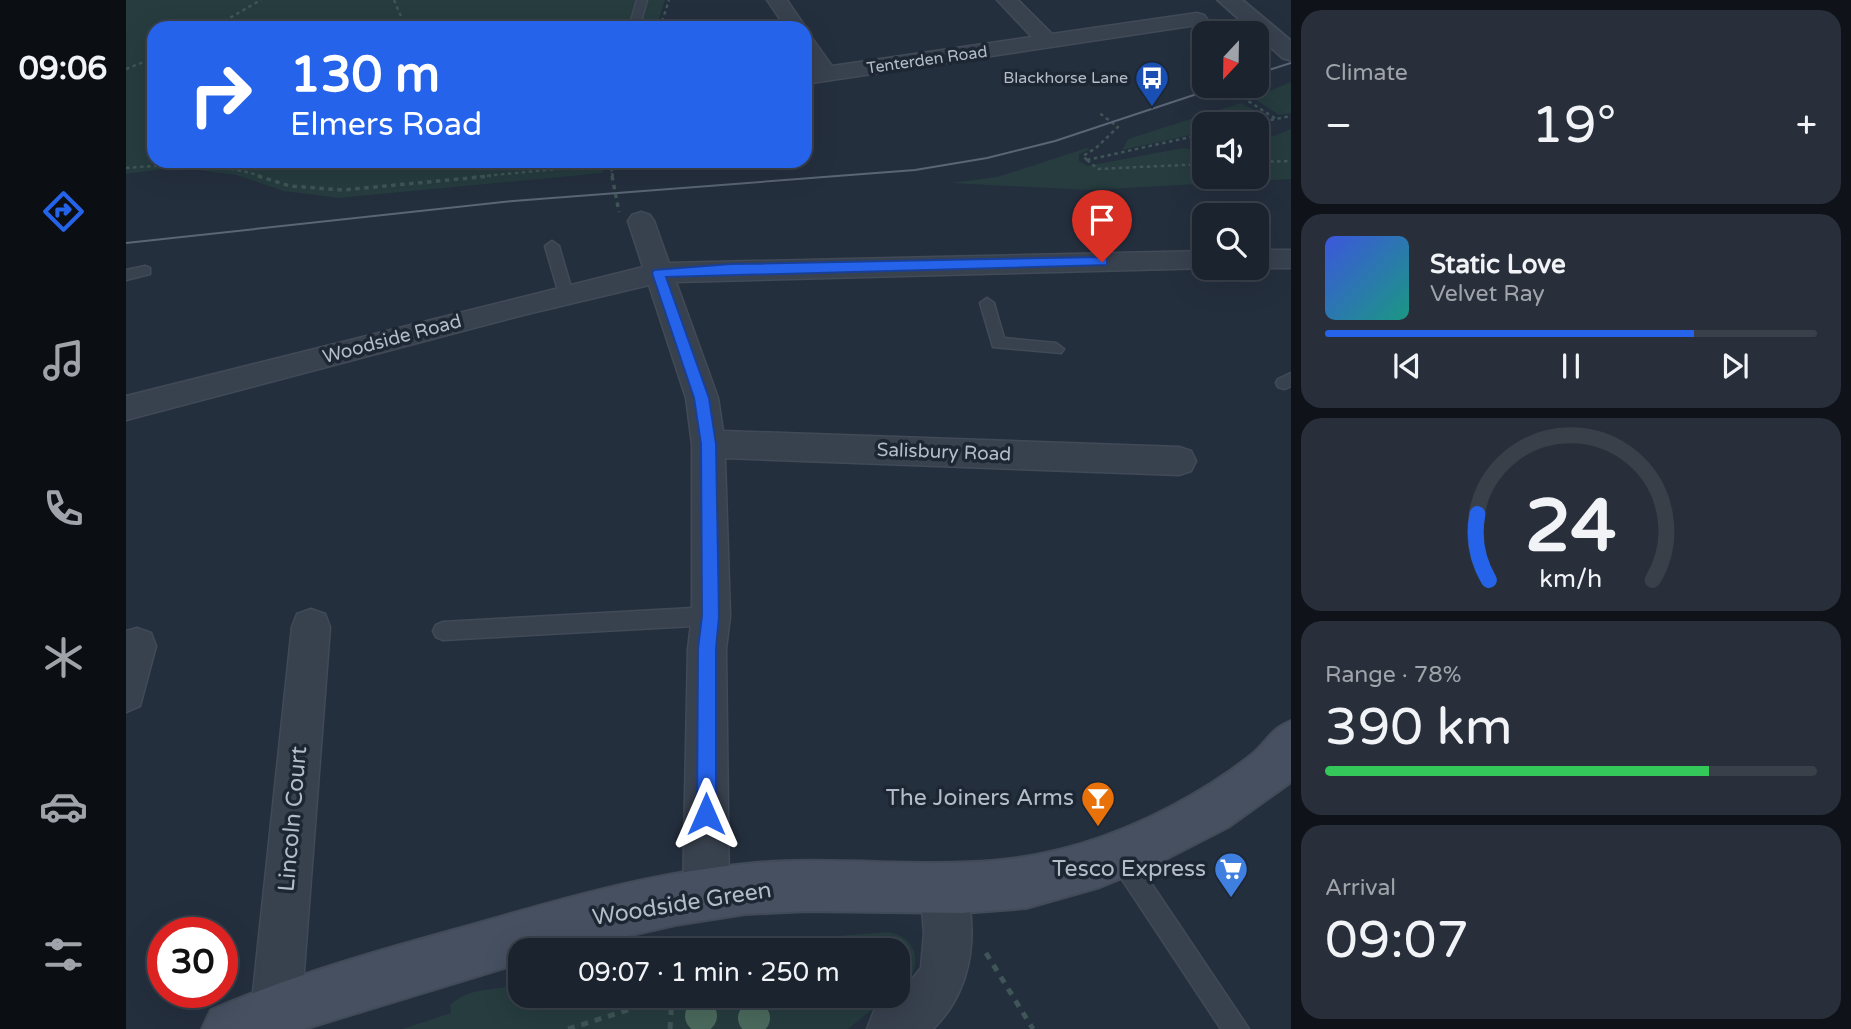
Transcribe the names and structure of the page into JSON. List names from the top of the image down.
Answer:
{
  "streets": {
    "main road": ["Woodside Green"],
    "street": [
      "Tenterden Road",
      "Woodside Road",
      "Salisbury Road",
      "Lincoln Court"
    ]
  },
  "crossings": [
    ["Lincoln Court", "Woodside Green"]
  ],
  "places": {
    "bus stop": ["Blackhorse Lane"],
    "bar": ["The Joiners Arms"],
    "supermarket": ["Tesco Express"]
  },
  "north": "bottom",
  "page": {
    "tabs": "09:06",
    "tile": [
      "Climate",
      ["Range · 78%", "390 km"],
      ["Arrival", "09:07"]
    ],
    "turn": ["130 m", "Elmers Road"],
    "heat": ["−", "19°", "+"],
    "song": ["Static Love", "Velvet Ray"],
    "limit": "30",
    "trip": "09:07 · 1 min · 250 m",
    "gauge": ["24", "km/h"]
  }
}
